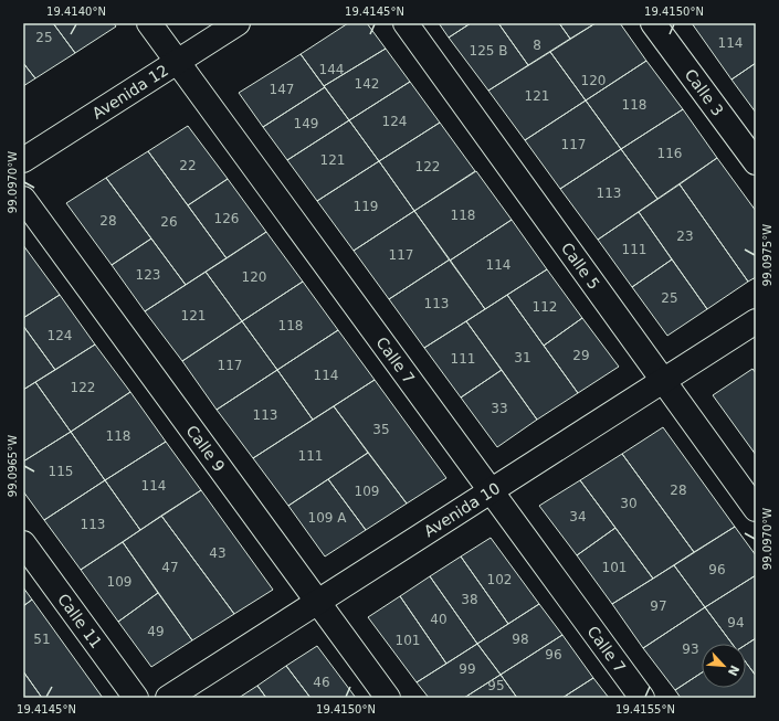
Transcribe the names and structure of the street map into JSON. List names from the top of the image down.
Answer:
{
  "streets": {
    "street": [
      "Avenida 12",
      "Calle 3",
      "Calle 5",
      "Calle 7",
      "Calle 9",
      "Avenida 10",
      "Calle 11"
    ]
  },
  "crossings": [
    ["Avenida 12", "Calle 7"],
    ["Calle 5", "Avenida 10"],
    ["Calle 7", "Avenida 10"],
    ["Calle 9", "Avenida 10"]
  ],
  "house_numbers": [
    "25",
    "114",
    "8",
    "125 B",
    "144",
    "120",
    "142",
    "147",
    "121",
    "118",
    "124",
    "149",
    "117",
    "116",
    "121",
    "22",
    "122",
    "113",
    "119",
    "118",
    "126",
    "28",
    "26",
    "23",
    "111",
    "117",
    "114",
    "123",
    "120",
    "25",
    "113",
    "112",
    "121",
    "118",
    "124",
    "29",
    "31",
    "111",
    "117",
    "114",
    "122",
    "33",
    "113",
    "35",
    "118",
    "111",
    "115",
    "114",
    "28",
    "109",
    "30",
    "34",
    "109 A",
    "113",
    "43",
    "47",
    "101",
    "96",
    "102",
    "109",
    "38",
    "97",
    "40",
    "94",
    "49",
    "51",
    "98",
    "101",
    "93",
    "96",
    "99",
    "46",
    "95"
  ],
  "north": "bottom right",
  "coordinates": [
    "19.4140°N",
    "19.4145°N",
    "19.4150°N",
    "99.0970°W",
    "99.0975°W",
    "99.0965°W",
    "19.4155°N"
  ]
}
